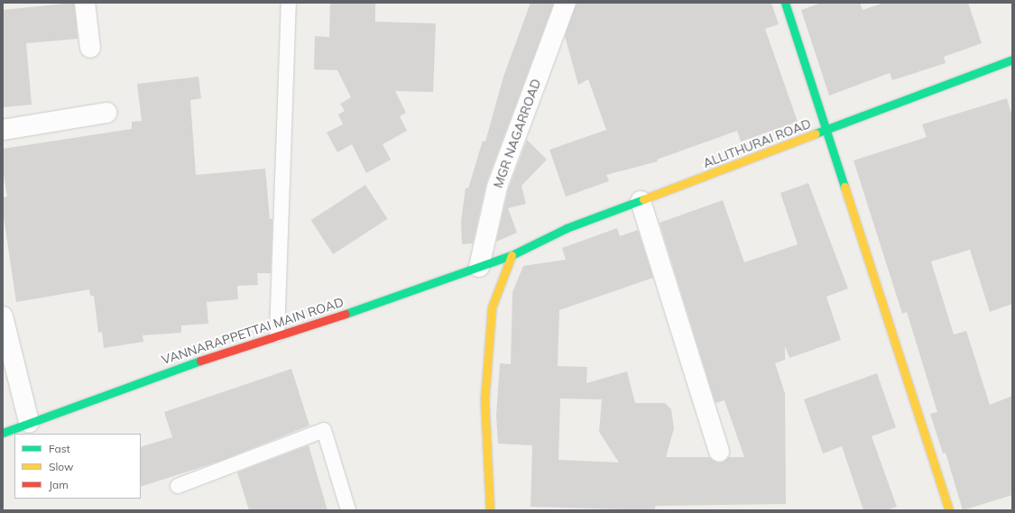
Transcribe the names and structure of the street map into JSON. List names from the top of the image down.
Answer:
{
  "streets": {
    "street": ["MGR NAGARROAD", "ALLITHURAI ROAD", "VANNARAPPETTAI MAIN ROAD"]
  },
  "crossings": [
    ["MGR NAGARROAD", "VANNARAPPETTAI MAIN ROAD"],
    ["ALLITHURAI ROAD", "VANNARAPPETTAI MAIN ROAD"]
  ],
  "legend": ["Fast", "Slow", "Jam"]
}
